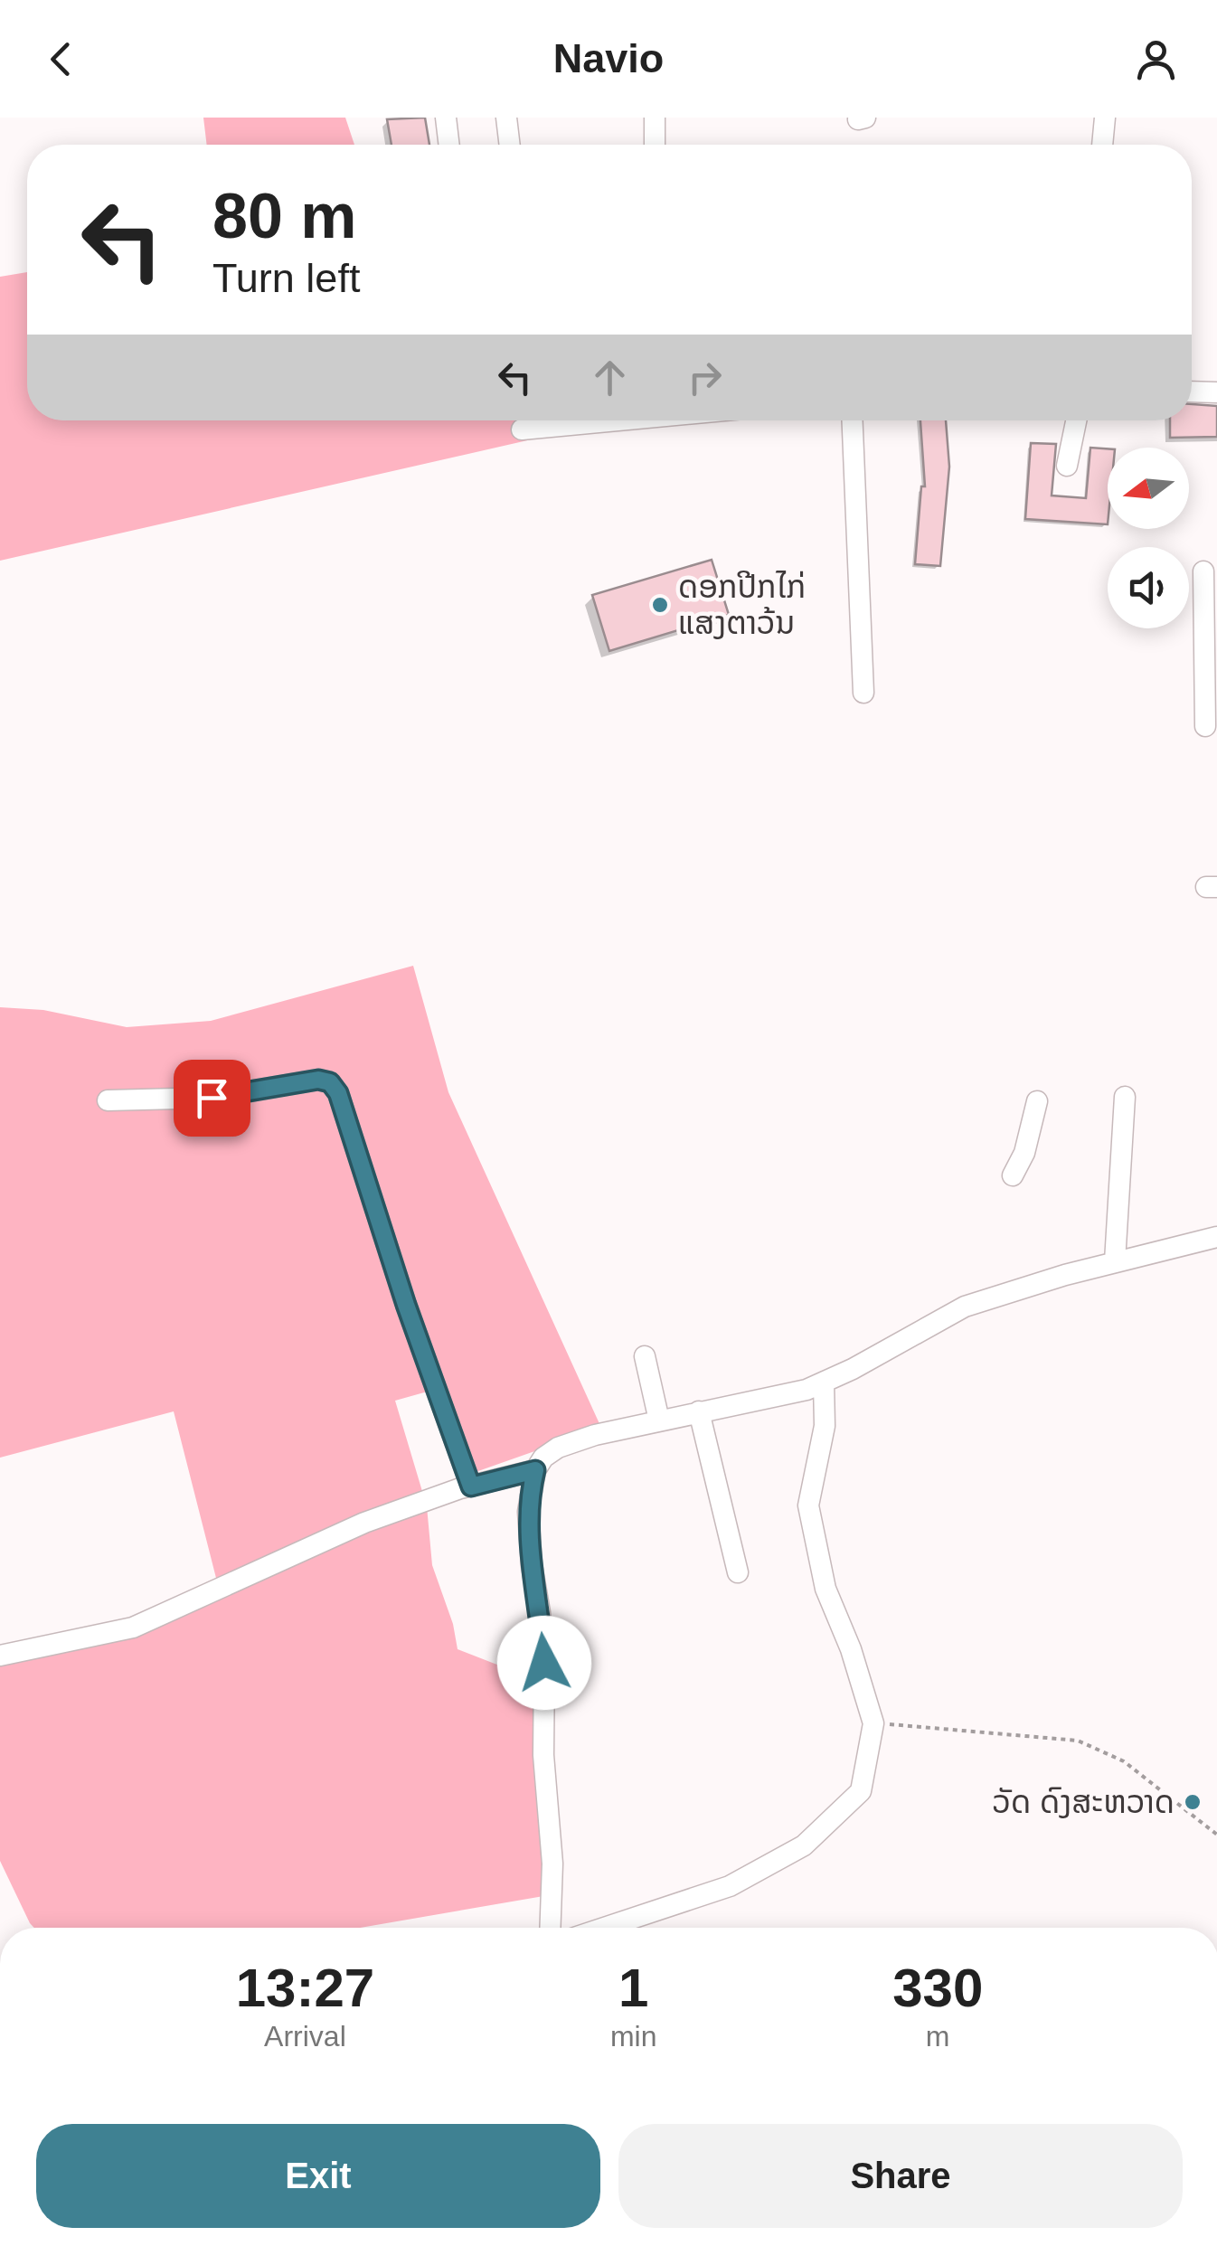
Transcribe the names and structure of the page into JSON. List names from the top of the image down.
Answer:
{
  "places": ["ດອກປີກໄກ່ ແສງຕາວ້ນ", "ວັດ ດົງສະຫວາດ"],
  "north": "left",
  "page": {
    "header": "Navio",
    "turn": ["80 m", "Turn left"],
    "eta": [
      "13:27",
      "Arrival",
      "1",
      "min",
      "330",
      "m"
    ],
    "buttons": ["Exit", "Share"]
  }
}
